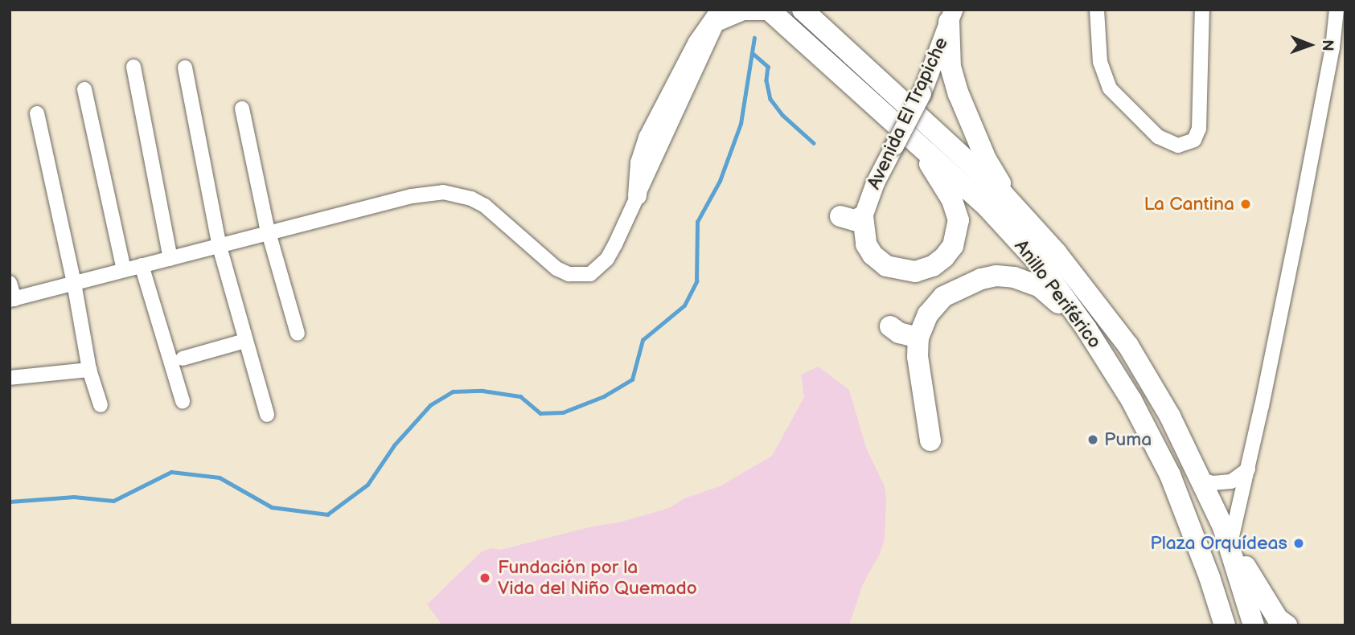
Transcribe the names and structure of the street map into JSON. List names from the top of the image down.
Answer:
{
  "streets": {
    "highway": ["Anillo Periférico"],
    "main road": ["Avenida El Trapiche"]
  },
  "places": [
    "La Cantina",
    "Puma",
    "Plaza Orquídeas",
    "Fundación por la Vida del Niño Quemado"
  ],
  "north": "right"
}
